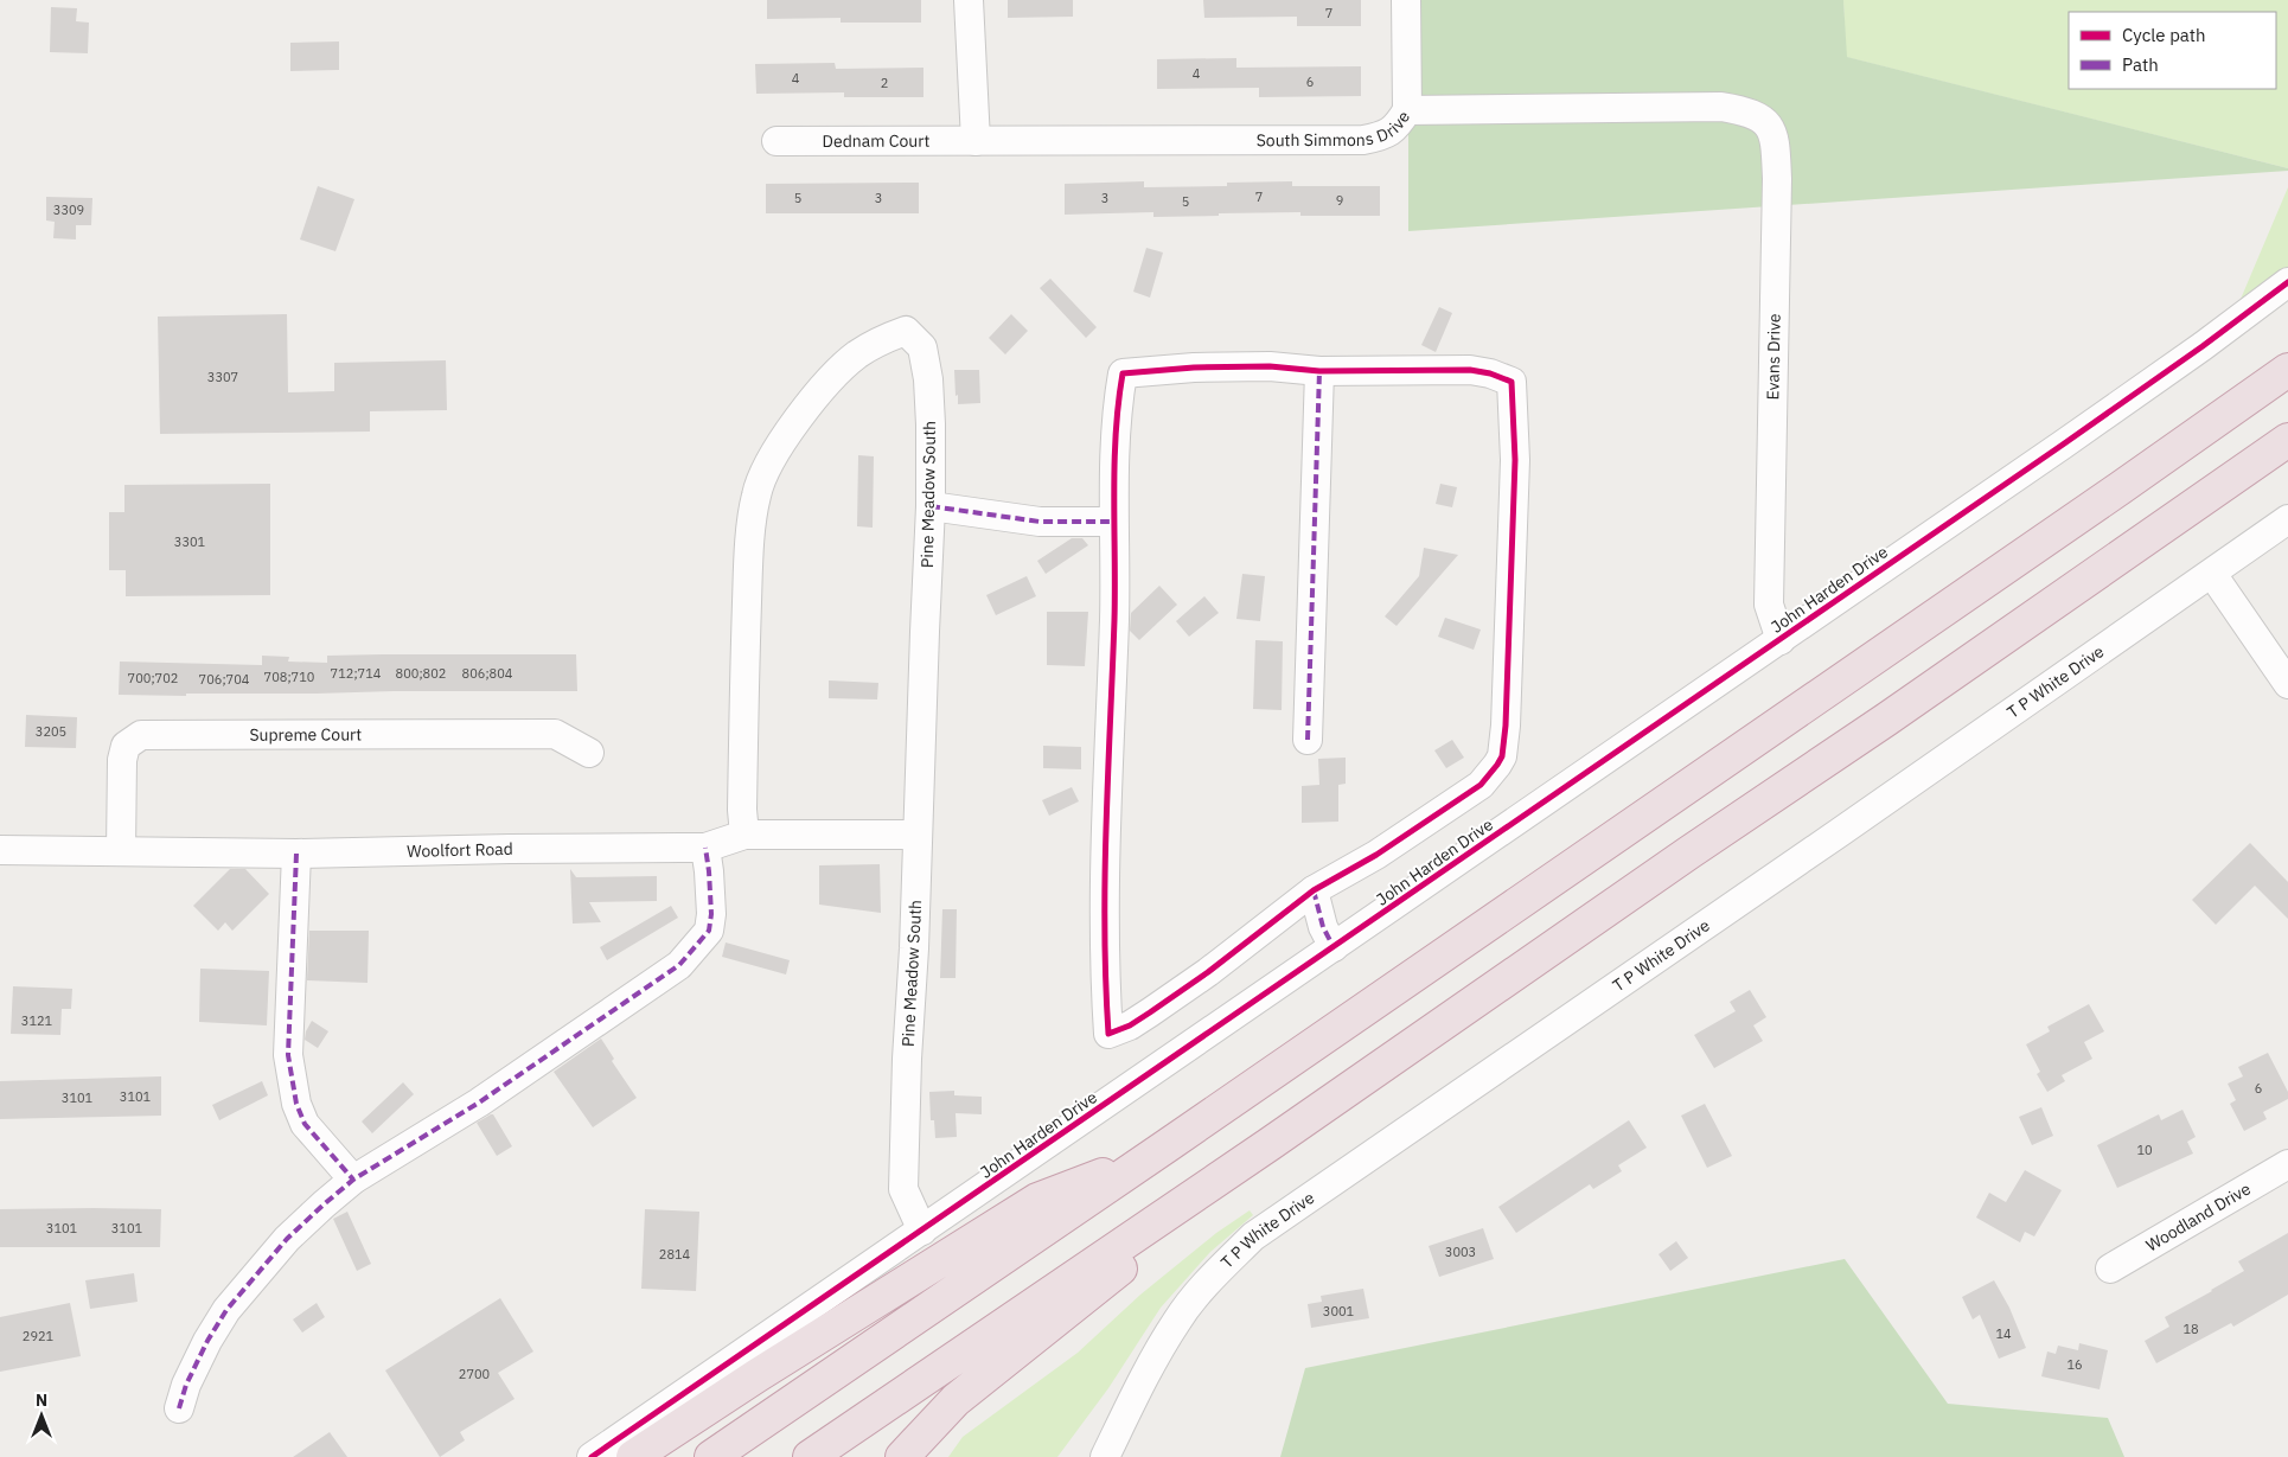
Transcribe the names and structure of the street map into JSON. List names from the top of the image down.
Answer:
{
  "streets": {
    "street": [
      "South Simmons Drive",
      "Dednam Court",
      "Evans Drive",
      "Pine Meadow South",
      "John Harden Drive",
      "T P White Drive",
      "Supreme Court",
      "Woolfort Road",
      "Woodland Drive"
    ]
  },
  "crossings": [
    ["South Simmons Drive", "Dednam Court"],
    ["South Simmons Drive", "Evans Drive"],
    ["Evans Drive", "John Harden Drive"],
    ["Pine Meadow South", "John Harden Drive"],
    ["Pine Meadow South", "Woolfort Road"],
    ["Supreme Court", "Woolfort Road"]
  ],
  "house_numbers": [
    "7",
    "4",
    "4",
    "6",
    "2",
    "7",
    "5",
    "3",
    "3",
    "9",
    "5",
    "3309",
    "3307",
    "3301",
    "712;714",
    "800;802",
    "806;804",
    "708;710",
    "700;702",
    "706;704",
    "3205",
    "3121",
    "6",
    "3101",
    "3101",
    "10",
    "3101",
    "3101",
    "3003",
    "2814",
    "3001",
    "18",
    "14",
    "2921",
    "16",
    "2700"
  ],
  "legend": ["Cycle path", "Path"],
  "north": "top"
}
